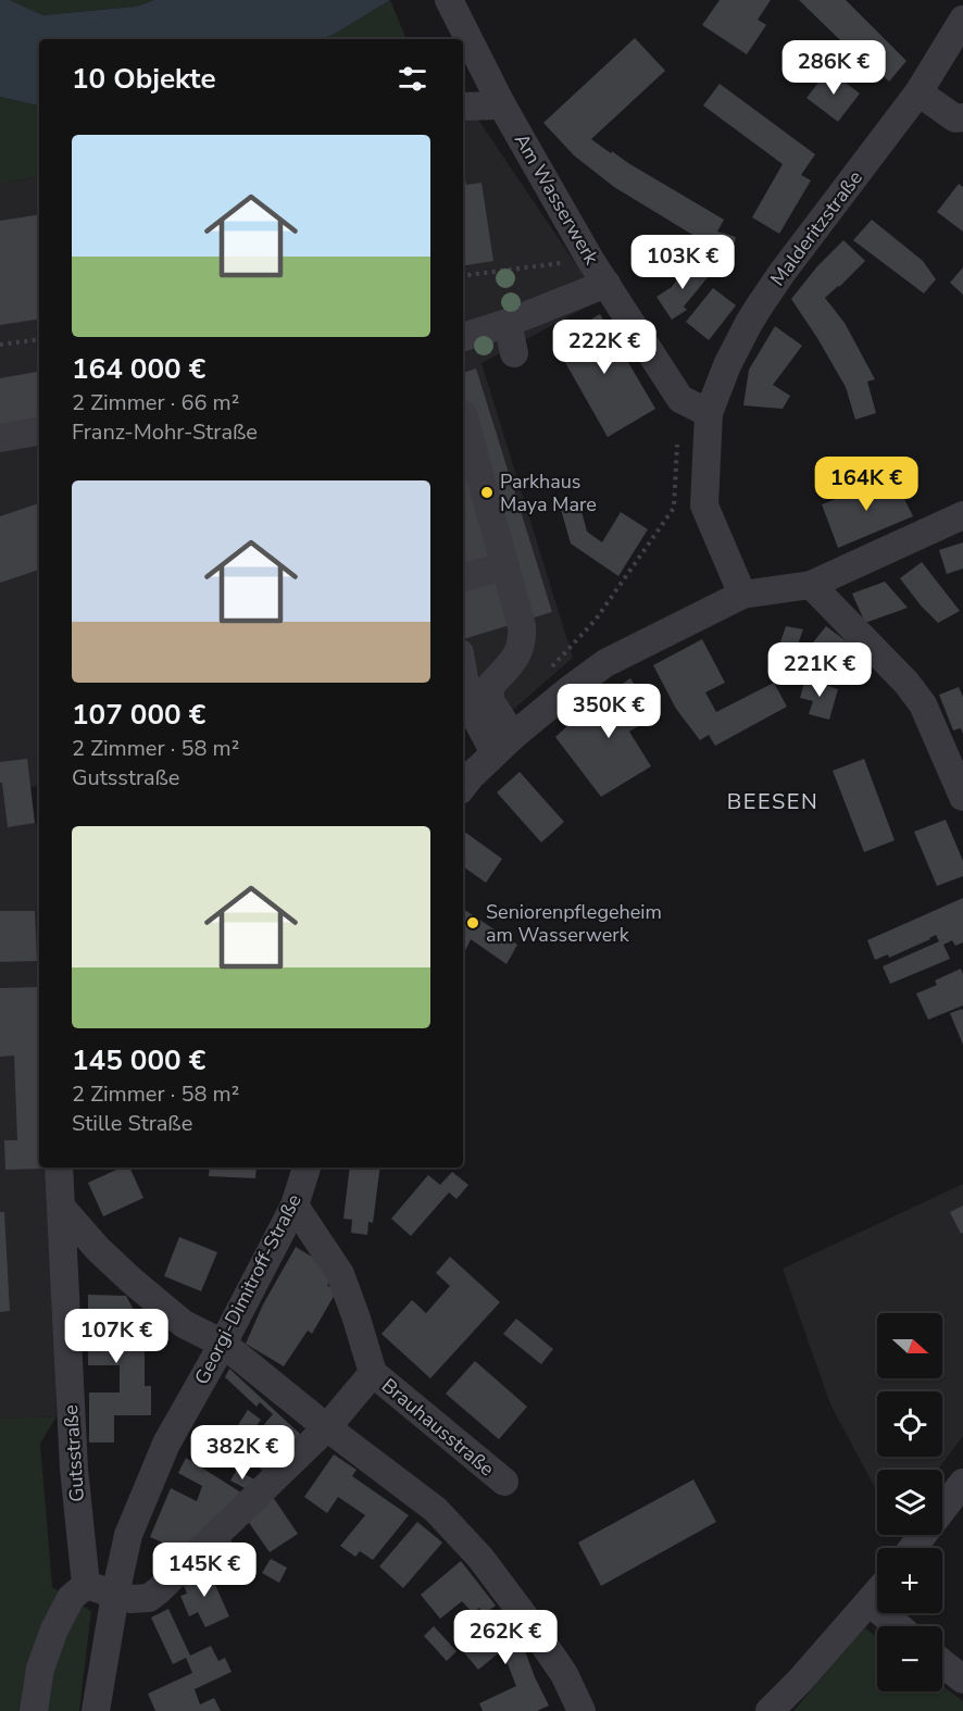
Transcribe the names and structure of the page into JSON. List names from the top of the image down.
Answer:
{
  "streets": {
    "street": [
      "Am Wasserwerk",
      "Malderitzstraße",
      "Georgi-Dimitroff-Straße",
      "Brauhausstraße",
      "Gutsstraße"
    ]
  },
  "crossings": [
    ["Georgi-Dimitroff-Straße", "Brauhausstraße"],
    ["Brauhausstraße", "Gutsstraße"]
  ],
  "districts": ["BEESEN"],
  "places": ["Parkhaus Maya Mare", "Seniorenpflegeheim am Wasserwerk"],
  "north": "right",
  "page": {
    "heading": "10 Objekte",
    "price": [
      "286K €",
      "103K €",
      "222K €",
      "164K €",
      "221K €",
      "350K €",
      "107K €",
      "382K €",
      "145K €",
      "262K €"
    ],
    "list": [
      {
        "name": "164 000 €",
        "note": "2 Zimmer · 66 m² · Franz-Mohr-Straße"
      },
      {
        "name": "107 000 €",
        "note": "2 Zimmer · 58 m² · Gutsstraße"
      },
      {
        "name": "145 000 €",
        "note": "2 Zimmer · 58 m² · Stille Straße"
      }
    ],
    "map_buttons": ["+", "−"]
  }
}
